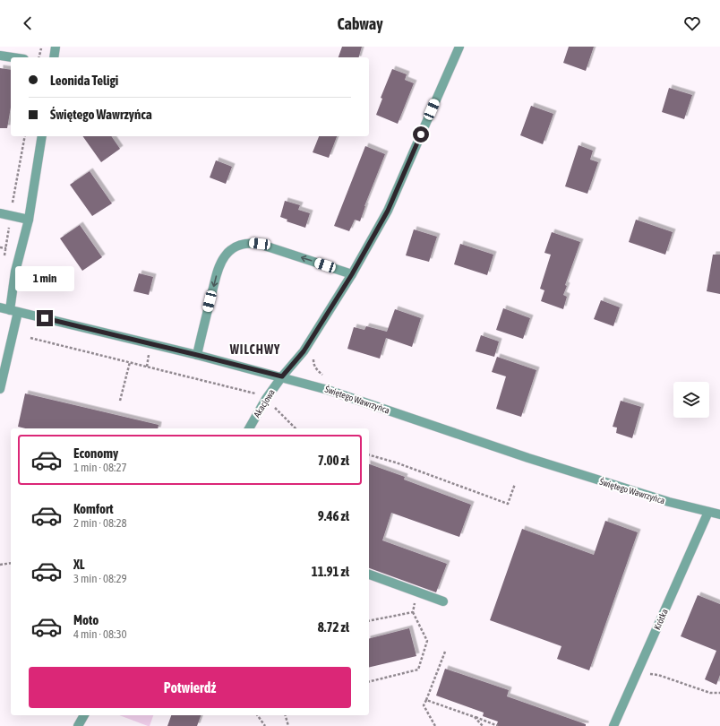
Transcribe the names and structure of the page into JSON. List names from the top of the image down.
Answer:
{
  "streets": {
    "street": ["Świętego Wawrzyńca", "Akacjowa", "Krótka"]
  },
  "crossings": [
    ["Świętego Wawrzyńca", "Akacjowa"],
    ["Świętego Wawrzyńca", "Krótka"]
  ],
  "districts": ["WILCHWY"],
  "page": {
    "header": "Cabway",
    "banner": ["Leonida Teligi", "Świętego Wawrzyńca"],
    "bubble": "1 min",
    "list": [
      {
        "name": "Economy",
        "note": "1 min · 08:27",
        "value": "7.00 zł"
      },
      {
        "name": "Komfort",
        "note": "2 min · 08:28",
        "value": "9.46 zł"
      },
      {
        "name": "XL",
        "note": "3 min · 08:29",
        "value": "11.91 zł"
      },
      {
        "name": "Moto",
        "note": "4 min · 08:30",
        "value": "8.72 zł"
      }
    ],
    "buttons": "Potwierdź"
  }
}
